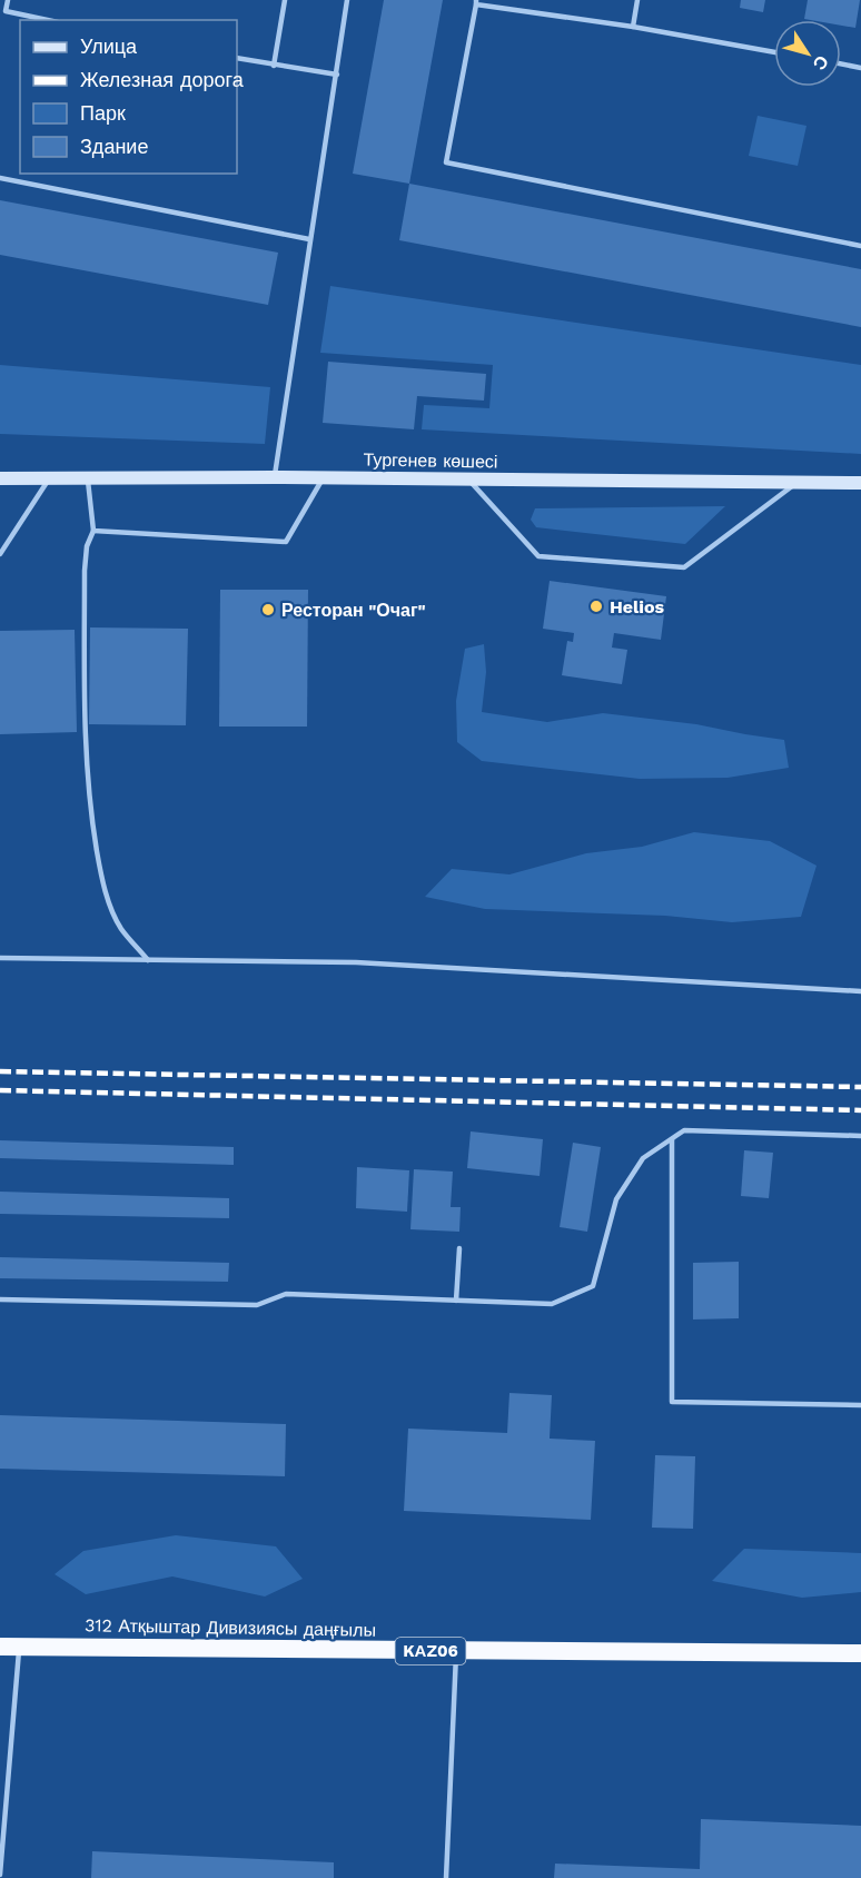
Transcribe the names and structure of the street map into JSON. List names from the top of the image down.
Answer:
{
  "streets": {
    "highway": ["312 Атқыштар Дивизиясы даңғылы", "KАZ06"],
    "main road": ["Тургенев көшесі"]
  },
  "places": ["Helios", "Ресторан \"Очаг\""],
  "legend": [
    "Улица",
    "Железная дорога",
    "Парк",
    "Здание"
  ],
  "north": "bottom right"
}
